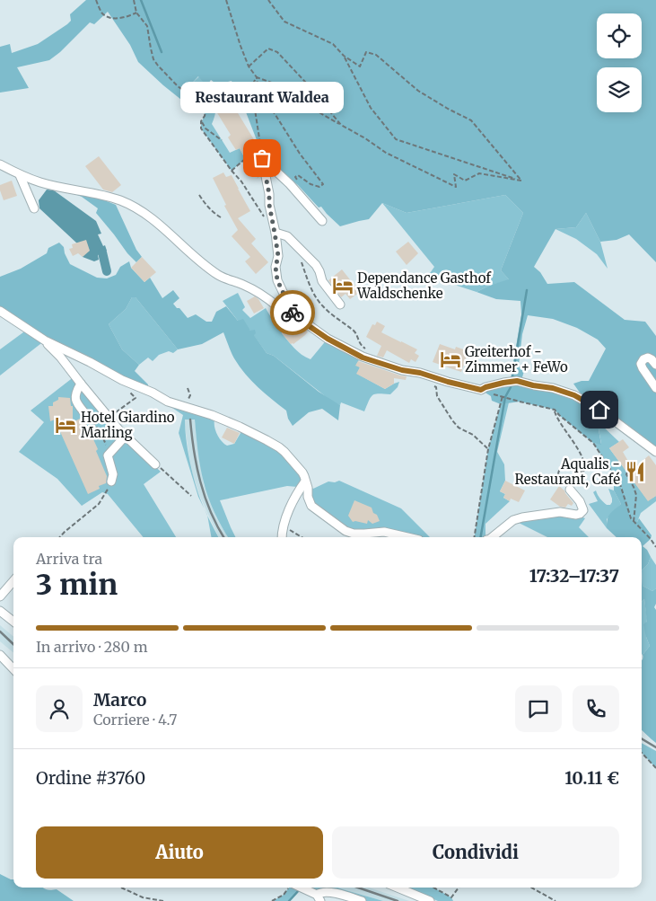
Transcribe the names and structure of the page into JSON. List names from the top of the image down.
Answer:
{
  "places": {
    "other": ["Restaurant Waldea"],
    "hotel": ["Dependance Gasthof Waldschenke", "Greiterhof - Zimmer + FeWo", "Hotel Giardino Marling"],
    "restaurant": ["Aqualis - Restaurant, Café"]
  },
  "page": {
    "bubble": "Restaurant Waldea",
    "heading": ["3 min", "Arriva tra", "17:32–17:37"],
    "panel": [
      "Marco",
      "Corriere · 4.7",
      "Ordine #3760",
      "10.11 €"
    ],
    "bar": "In arrivo · 280 m",
    "buttons": ["Aiuto", "Condividi"]
  }
}
